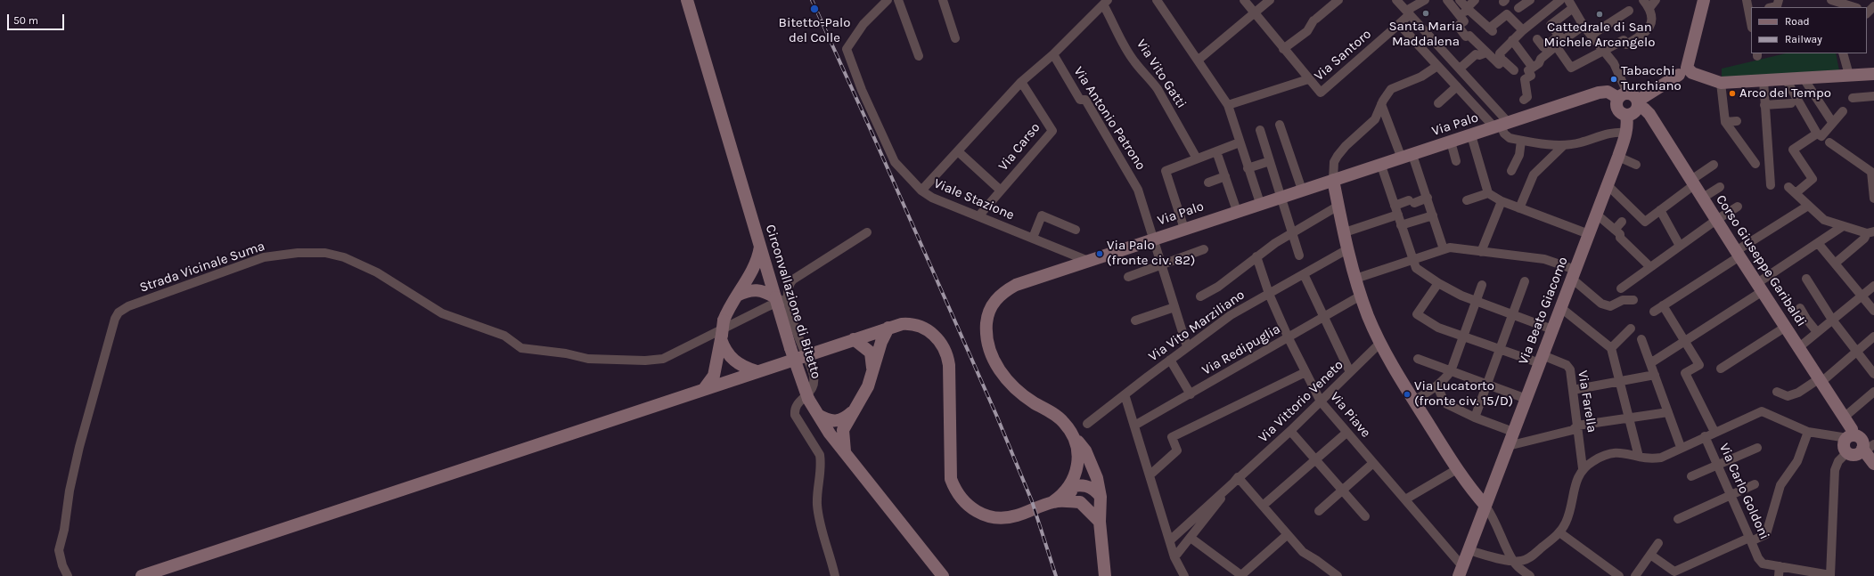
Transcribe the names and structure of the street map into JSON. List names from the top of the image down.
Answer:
{
  "streets": {
    "street": [
      "Via Santoro",
      "Via Vito Gatti",
      "Via Antonio Patrono",
      "Via Palo",
      "Via Carso",
      "Viale Stazione",
      "Corso Giuseppe Garibaldi",
      "Strada Vicinale Suma",
      "Circonvallazione di Bitetto",
      "Via Beato Giacomo",
      "Via Vito Marziliano",
      "Via Redipuglia",
      "Via Vittorio Veneto",
      "Via Farella",
      "Via Piave",
      "Via Carlo Goldoni"
    ]
  },
  "crossings": [
    ["Via Antonio Patrono", "Via Palo"],
    ["Via Antonio Patrono", "Via Vito Marziliano"],
    ["Via Palo", "Viale Stazione"],
    ["Via Palo", "Corso Giuseppe Garibaldi"],
    ["Via Palo", "Via Beato Giacomo"],
    ["Via Carso", "Viale Stazione"],
    ["Corso Giuseppe Garibaldi", "Via Beato Giacomo"],
    ["Strada Vicinale Suma", "Circonvallazione di Bitetto"],
    ["Via Beato Giacomo", "Via Farella"],
    ["Via Beato Giacomo", "Via Piave"],
    ["Via Vito Marziliano", "Via Piave"],
    ["Via Redipuglia", "Via Piave"],
    ["Via Vittorio Veneto", "Via Piave"]
  ],
  "places": [
    "Bitetto-Palo del Colle",
    "Santa Maria Maddalena",
    "Cattedrale di San Michele Arcangelo",
    "Tabacchi Turchiano",
    "Arco del Tempo",
    "Via Palo (fronte civ. 82)",
    "Via Lucatorto (fronte civ. 15/D)"
  ],
  "legend": ["Road", "Railway"],
  "scale_bar": "50 m"
}
